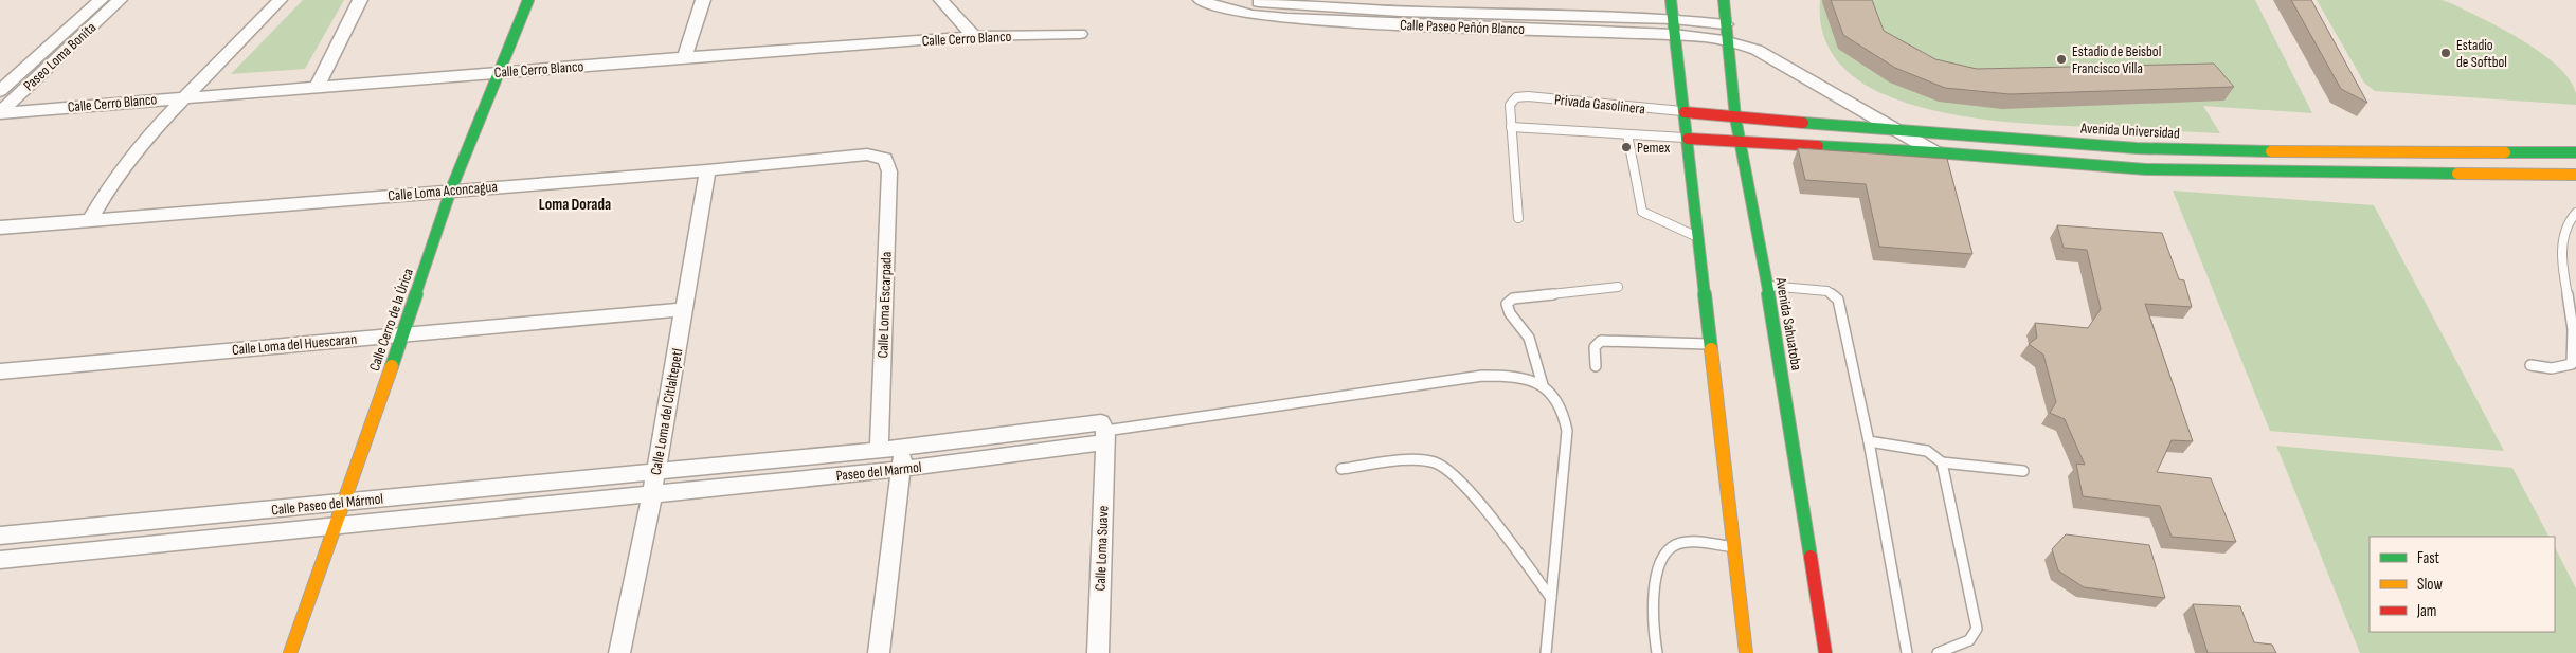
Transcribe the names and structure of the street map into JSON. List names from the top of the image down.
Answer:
{
  "streets": {
    "street": [
      "Calle Paseo Peñón Blanco",
      "Calle Cerro Blanco",
      "Paseo Loma Bonita",
      "Avenida Universidad",
      "Calle Loma Aconcagua",
      "Calle Loma Escarpada",
      "Calle Cerro de la Úrica",
      "Avenida Sahuatoba",
      "Calle Loma del Huescaran",
      "Calle Loma del Citlaltepetl",
      "Paseo del Marmol",
      "Calle Paseo del Mármol",
      "Calle Loma Suave"
    ],
    "lane": ["Privada Gasolinera"]
  },
  "crossings": [
    ["Calle Paseo Peñón Blanco", "Avenida Universidad"],
    ["Calle Paseo Peñón Blanco", "Avenida Sahuatoba"],
    ["Calle Cerro Blanco", "Paseo Loma Bonita"],
    ["Calle Cerro Blanco", "Calle Cerro de la Úrica"],
    ["Privada Gasolinera", "Avenida Universidad"],
    ["Avenida Universidad", "Avenida Sahuatoba"],
    ["Calle Loma Aconcagua", "Calle Loma Escarpada"],
    ["Calle Loma Aconcagua", "Calle Cerro de la Úrica"],
    ["Calle Loma Aconcagua", "Calle Loma del Citlaltepetl"],
    ["Calle Loma Escarpada", "Paseo del Marmol"],
    ["Calle Cerro de la Úrica", "Calle Loma del Huescaran"],
    ["Calle Cerro de la Úrica", "Calle Paseo del Mármol"],
    ["Calle Loma del Huescaran", "Calle Loma del Citlaltepetl"],
    ["Calle Loma del Citlaltepetl", "Paseo del Marmol"],
    ["Calle Loma del Citlaltepetl", "Calle Paseo del Mármol"],
    ["Paseo del Marmol", "Calle Paseo del Mármol"],
    ["Paseo del Marmol", "Calle Loma Suave"]
  ],
  "districts": ["Loma Dorada"],
  "places": ["Estadio de Softbol", "Estadio de Beisbol Francisco Villa", "Pemex"],
  "legend": ["Fast", "Slow", "Jam"]
}
